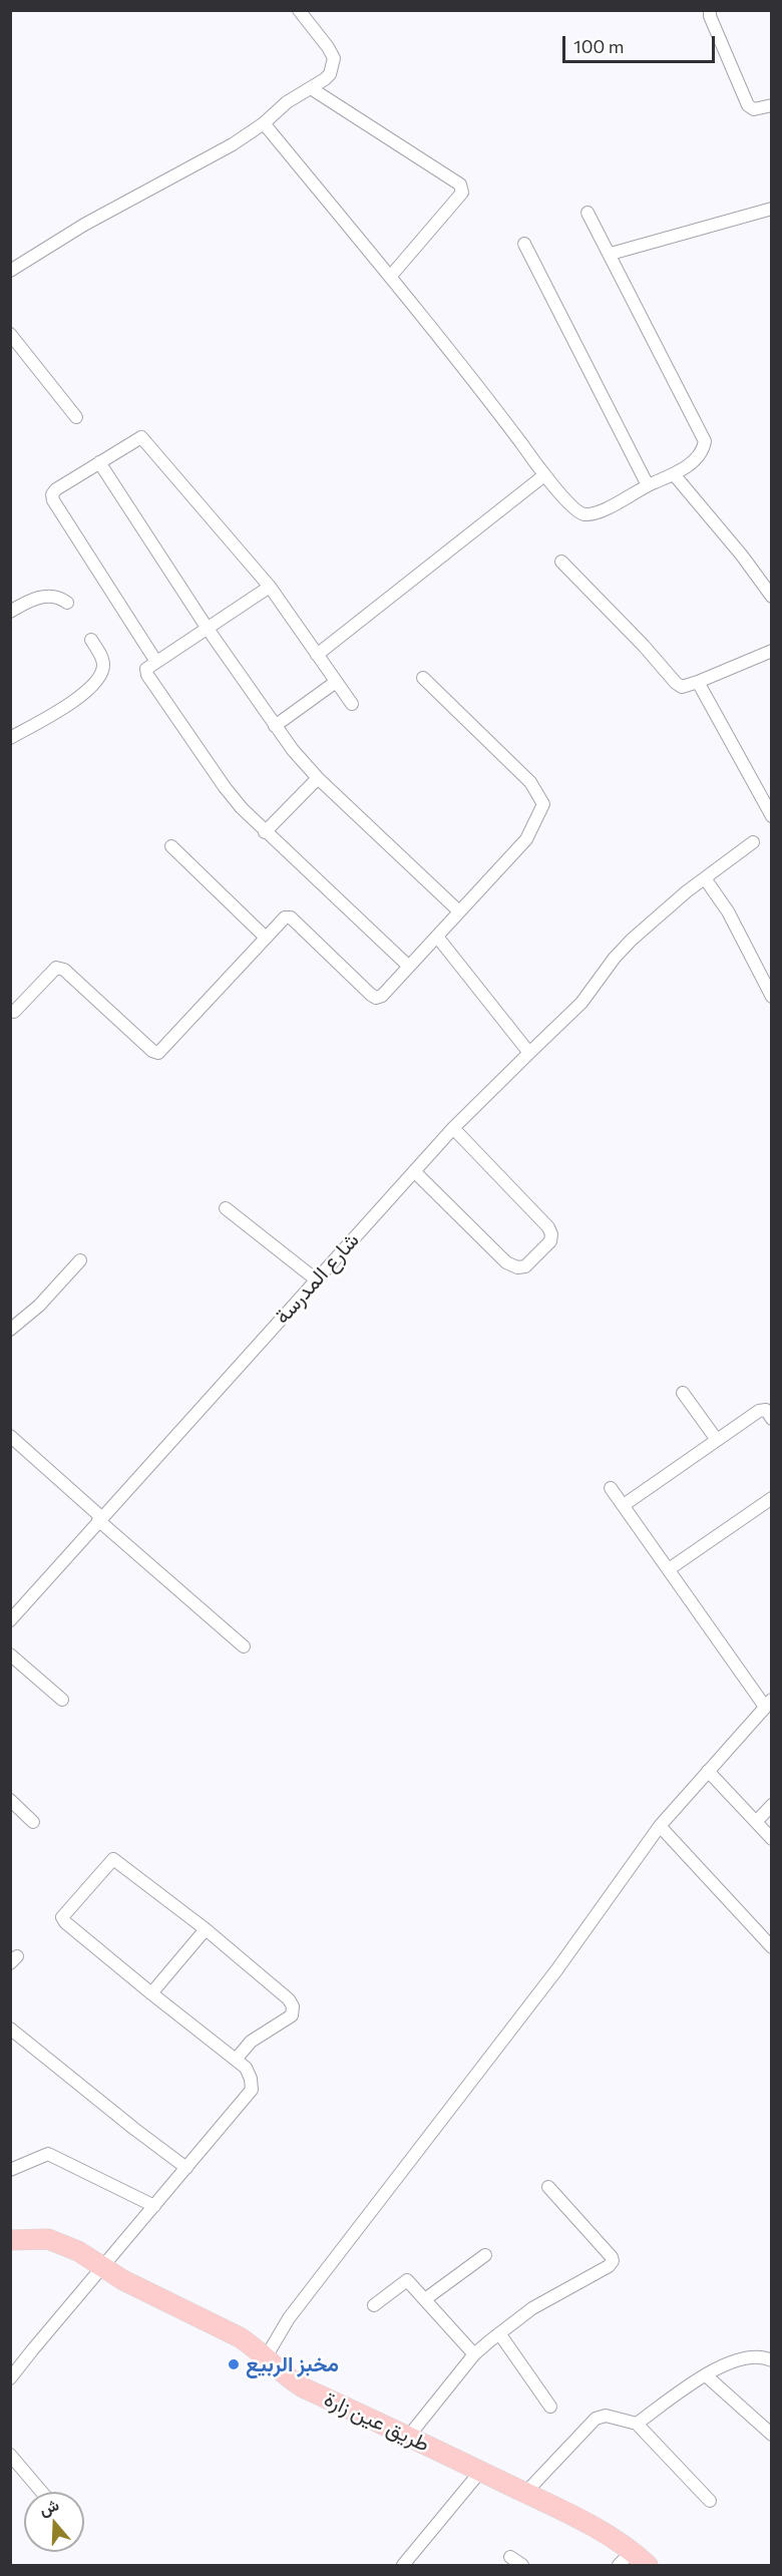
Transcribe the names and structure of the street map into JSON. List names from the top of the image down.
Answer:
{
  "streets": {
    "main road": ["طريق عين زارة"],
    "street": ["شارع المدرسة"]
  },
  "places": ["مخبز الربيع"],
  "scale_bar": "100 m",
  "north": "top"
}
